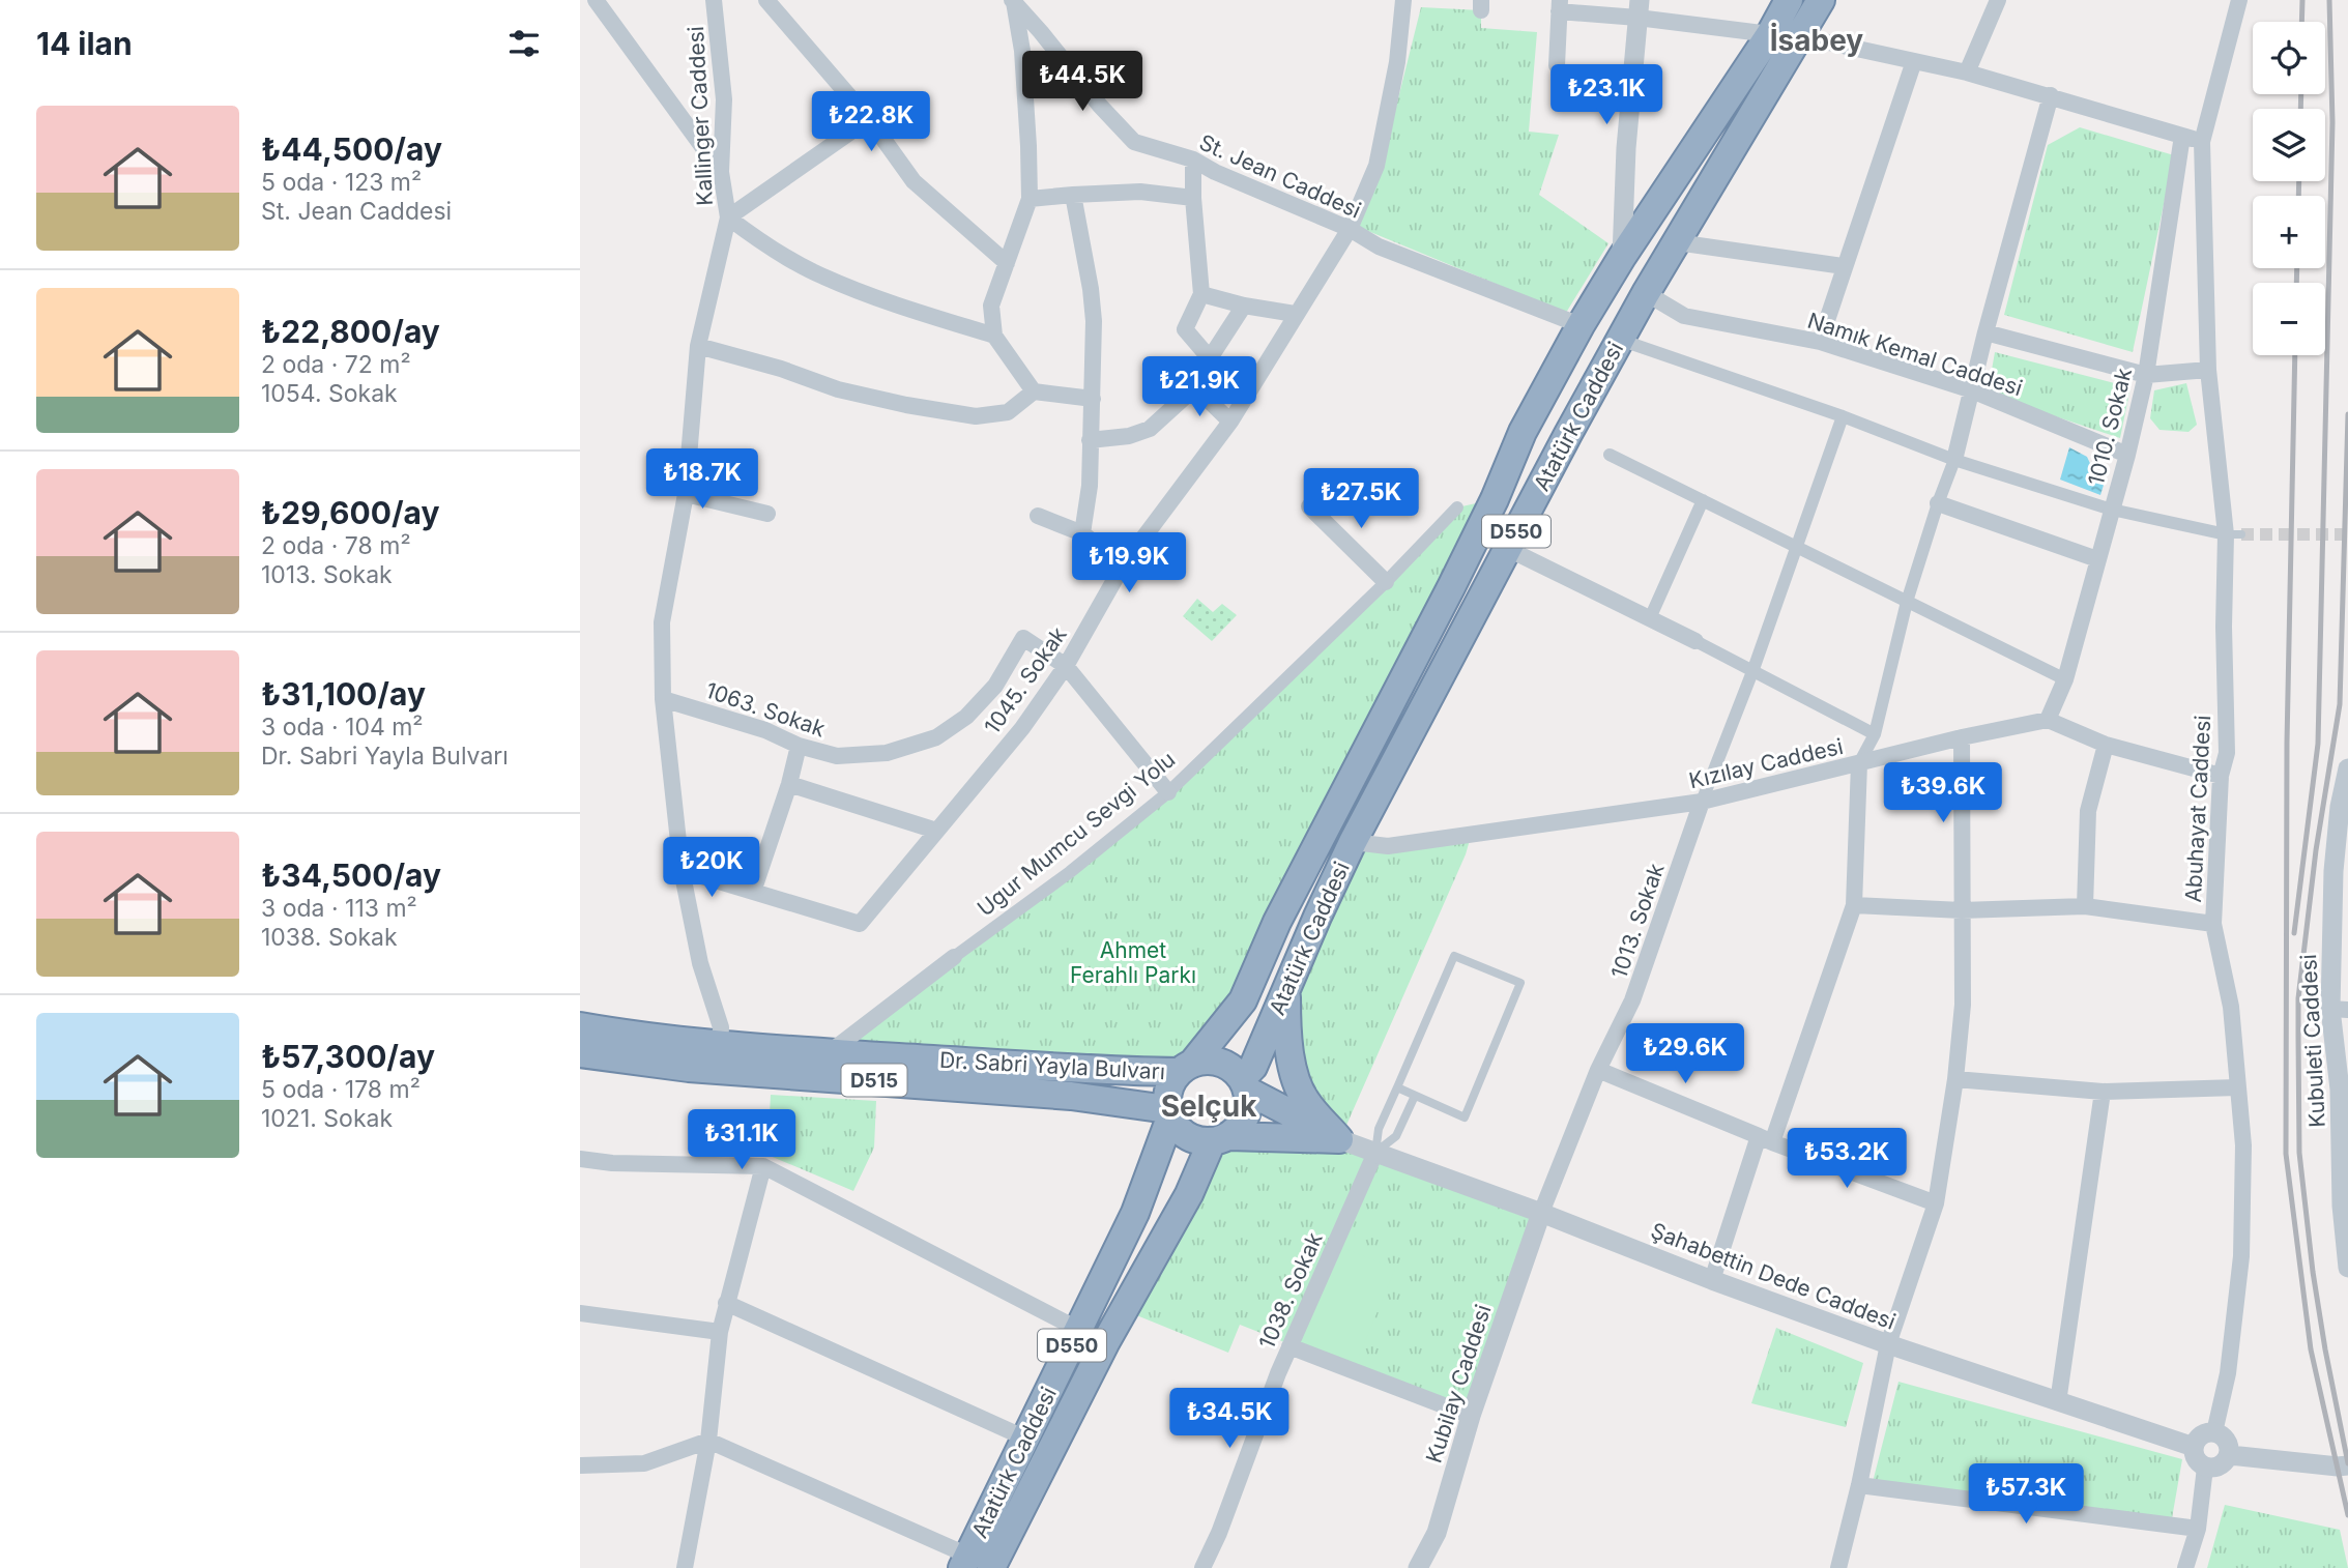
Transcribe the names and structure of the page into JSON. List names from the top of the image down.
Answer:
{
  "streets": {
    "highway": [
      "Atatürk Caddesi",
      "D550",
      "Dr. Sabri Yayla Bulvarı",
      "D515"
    ],
    "street": [
      "Kallinger Caddesi",
      "St. Jean Caddesi",
      "Namık Kemal Caddesi",
      "1010. Sokak",
      "1045. Sokak",
      "1063. Sokak",
      "Kızılay Caddesi",
      "Abuhayat Caddesi",
      "Ugur Mumcu Sevgi Yolu",
      "1013. Sokak",
      "Kubuleti Caddesi",
      "Şahabettin Dede Caddesi",
      "1038. Sokak",
      "Kubilay Caddesi"
    ]
  },
  "crossings": [
    ["Kallinger Caddesi", "1063. Sokak"],
    ["Kallinger Caddesi", "Dr. Sabri Yayla Bulvarı"],
    ["St. Jean Caddesi", "Atatürk Caddesi"],
    ["St. Jean Caddesi", "1045. Sokak"],
    ["Namık Kemal Caddesi", "Atatürk Caddesi"],
    ["Namık Kemal Caddesi", "1010. Sokak"],
    ["Atatürk Caddesi", "Kızılay Caddesi"],
    ["Atatürk Caddesi", "Dr. Sabri Yayla Bulvarı"],
    ["1010. Sokak", "Kızılay Caddesi"],
    ["1045. Sokak", "1063. Sokak"],
    ["Kızılay Caddesi", "1013. Sokak"],
    ["Abuhayat Caddesi", "Şahabettin Dede Caddesi"],
    ["Ugur Mumcu Sevgi Yolu", "Dr. Sabri Yayla Bulvarı"],
    ["1013. Sokak", "Şahabettin Dede Caddesi"],
    ["1013. Sokak", "Kubilay Caddesi"],
    ["Şahabettin Dede Caddesi", "1038. Sokak"],
    ["Şahabettin Dede Caddesi", "Kubilay Caddesi"]
  ],
  "districts": ["İsabey", "Selçuk"],
  "parks": ["Ahmet Ferahlı Parkı"],
  "page": {
    "heading": "14 ilan",
    "map_buttons": ["+", "−"],
    "price": [
      "₺44.5K",
      "₺23.1K",
      "₺22.8K",
      "₺21.9K",
      "₺18.7K",
      "₺27.5K",
      "₺19.9K",
      "₺39.6K",
      "₺20K",
      "₺29.6K",
      "₺31.1K",
      "₺53.2K",
      "₺34.5K",
      "₺57.3K"
    ],
    "list": [
      {
        "name": "₺44,500/ay",
        "note": "5 oda · 123 m² · St. Jean Caddesi"
      },
      {
        "name": "₺22,800/ay",
        "note": "2 oda · 72 m² · 1054. Sokak"
      },
      {
        "name": "₺29,600/ay",
        "note": "2 oda · 78 m² · 1013. Sokak"
      },
      {
        "name": "₺31,100/ay",
        "note": "3 oda · 104 m² · Dr. Sabri Yayla Bulvarı"
      },
      {
        "name": "₺34,500/ay",
        "note": "3 oda · 113 m² · 1038. Sokak"
      },
      {
        "name": "₺57,300/ay",
        "note": "5 oda · 178 m² · 1021. Sokak"
      }
    ]
  }
}
